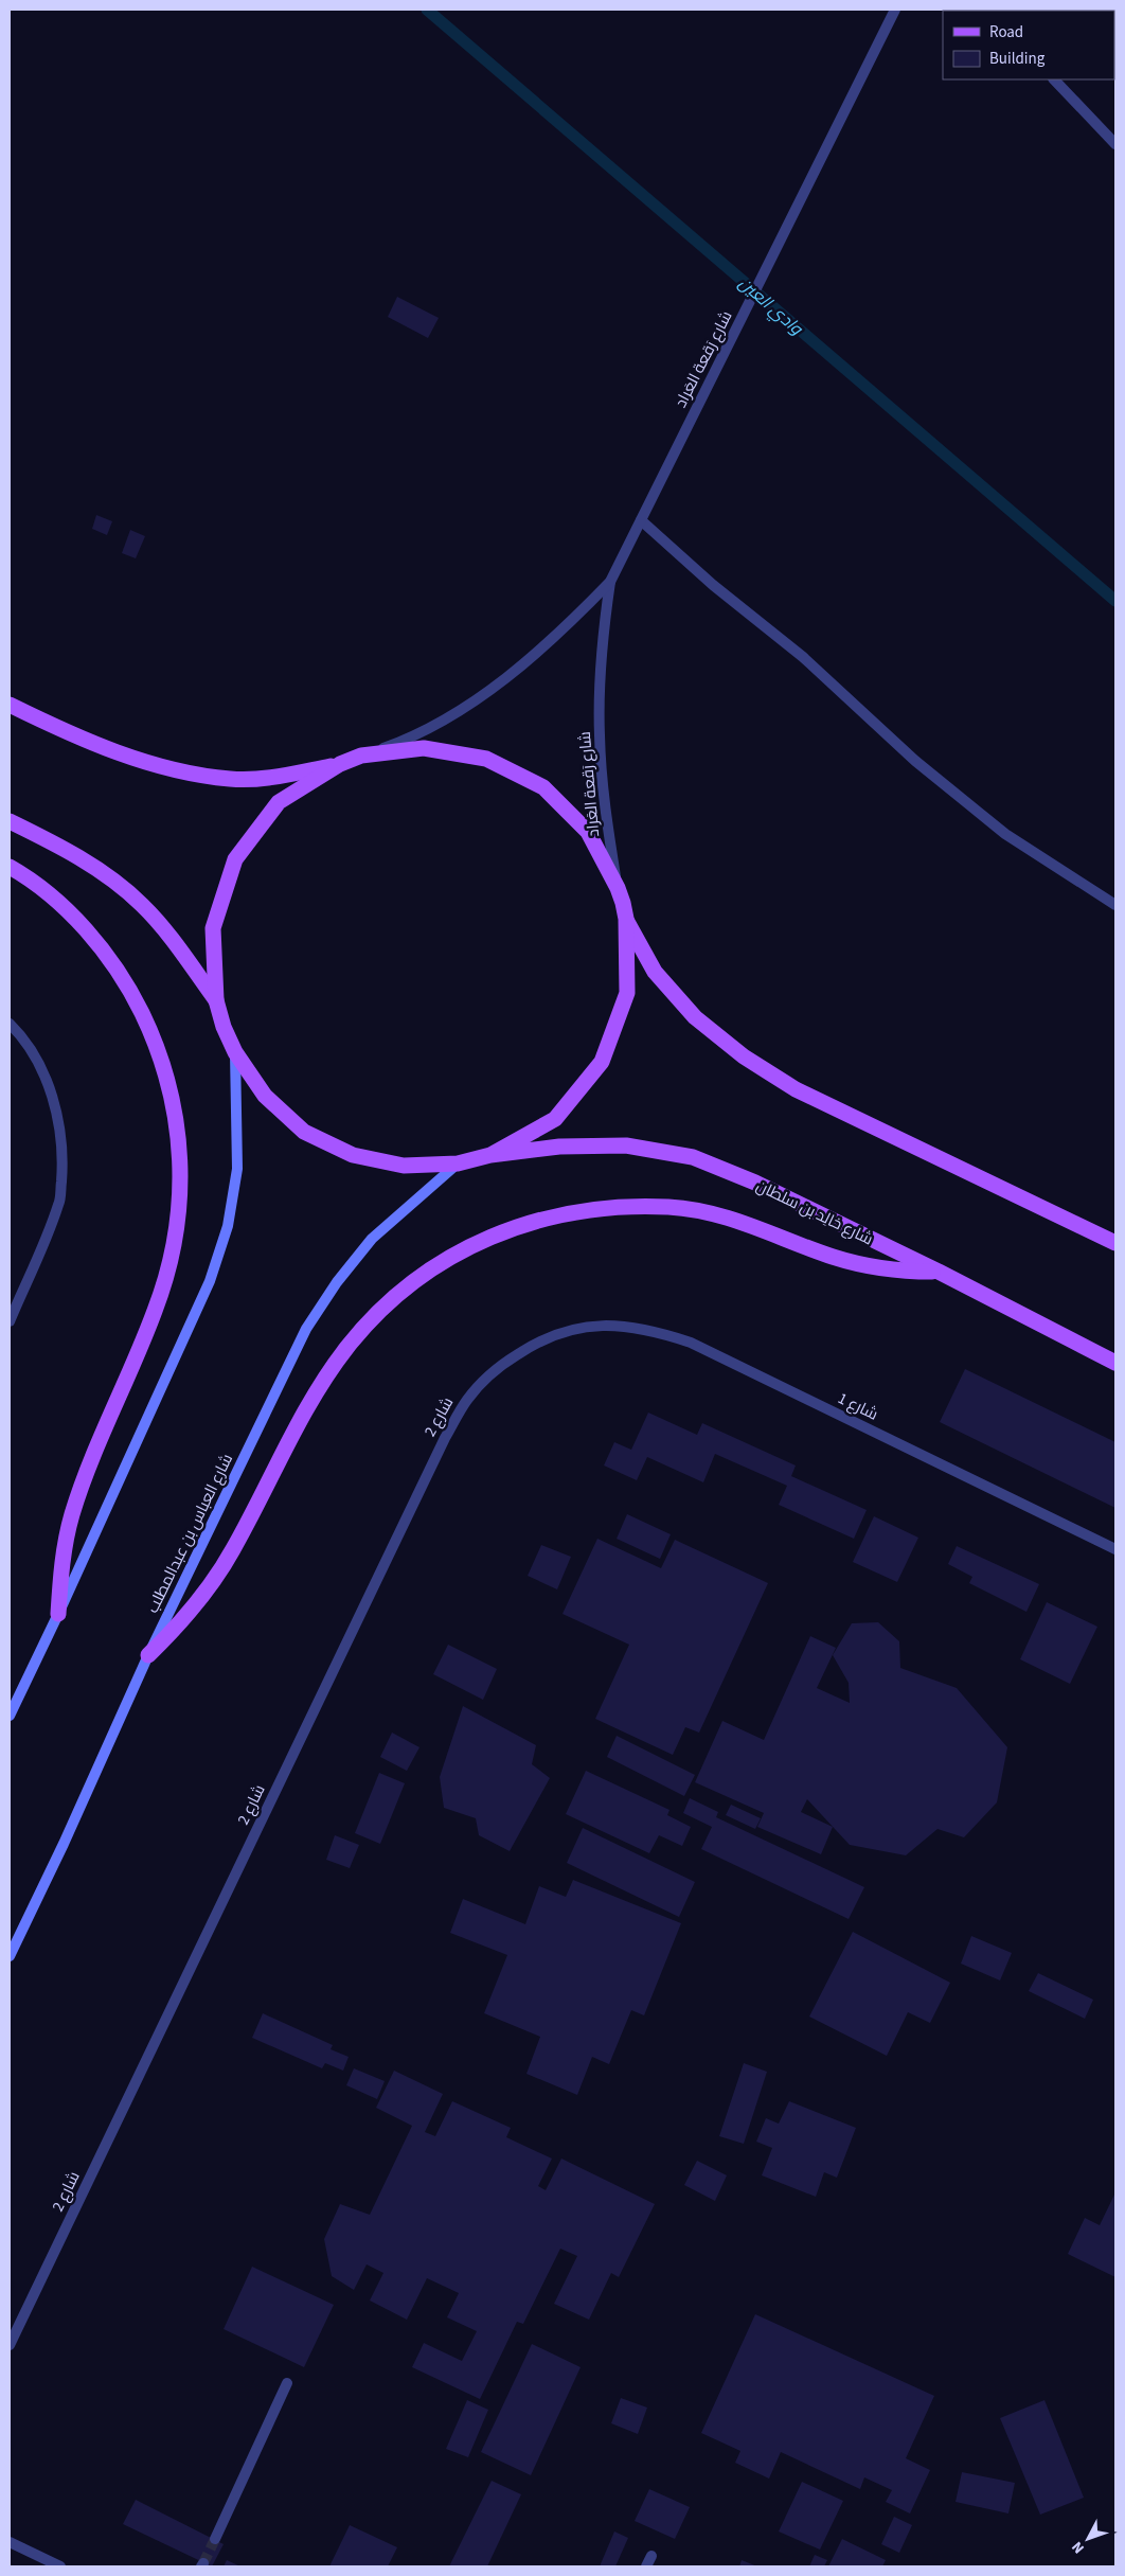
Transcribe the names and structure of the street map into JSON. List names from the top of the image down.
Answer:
{
  "streets": {
    "main road": ["شارع خالِد بن سلطان"],
    "street": [
      "شارع رَقعة العَراد",
      "شارع 1",
      "شارع 2",
      "شارع العباس بن عبدالمطلب"
    ]
  },
  "crossings": [
    ["شارع 1", "شارع 2"]
  ],
  "water": ["وادي العين"],
  "legend": ["Road", "Building"],
  "north": "bottom left"
}
